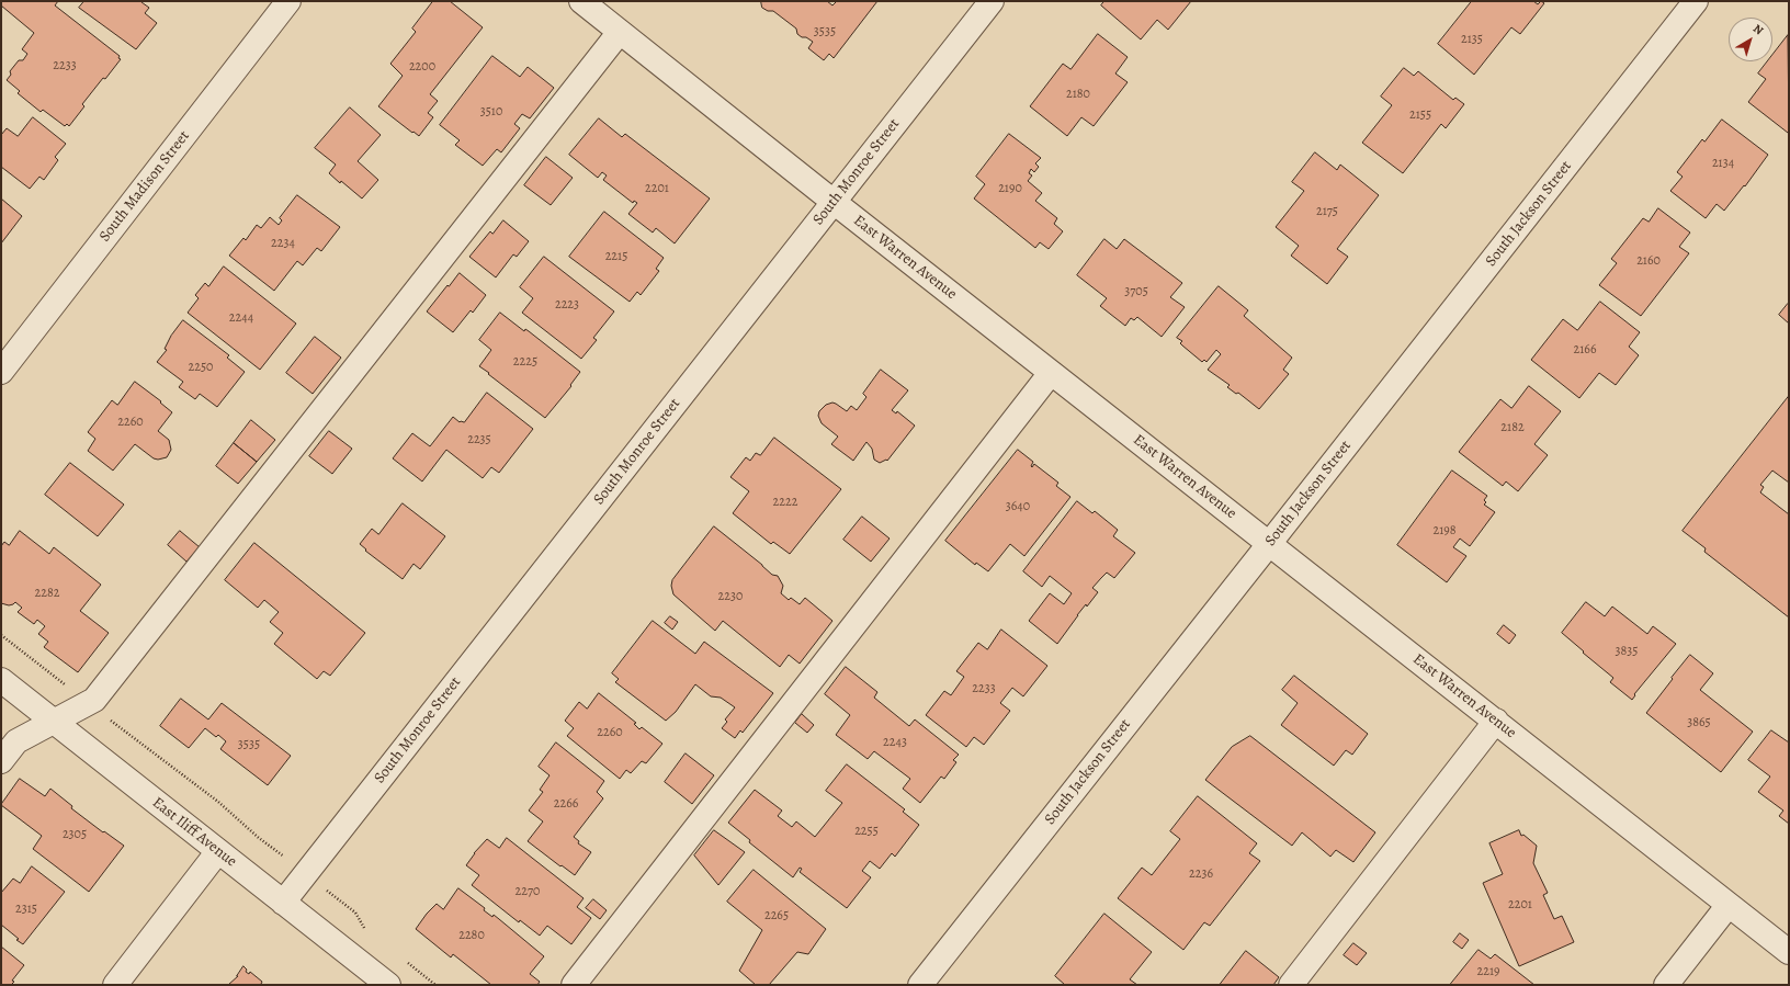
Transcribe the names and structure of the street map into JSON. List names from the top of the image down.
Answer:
{
  "streets": {
    "street": [
      "South Monroe Street",
      "South Madison Street",
      "South Jackson Street",
      "East Warren Avenue",
      "East Iliff Avenue"
    ]
  },
  "crossings": [
    ["South Monroe Street", "East Warren Avenue"],
    ["South Monroe Street", "East Iliff Avenue"],
    ["South Jackson Street", "East Warren Avenue"]
  ],
  "house_numbers": [
    "3535",
    "2135",
    "2233",
    "2200",
    "2180",
    "3510",
    "2155",
    "2134",
    "2201",
    "2190",
    "2175",
    "2234",
    "2215",
    "2160",
    "3705",
    "2223",
    "2244",
    "2166",
    "2225",
    "2250",
    "2260",
    "2182",
    "2235",
    "2222",
    "3640",
    "2198",
    "2282",
    "2230",
    "3835",
    "2233",
    "3865",
    "2260",
    "2243",
    "3535",
    "2266",
    "2255",
    "2305",
    "2236",
    "2270",
    "2201",
    "2315",
    "2265",
    "2280",
    "2219"
  ],
  "north": "top right"
}
